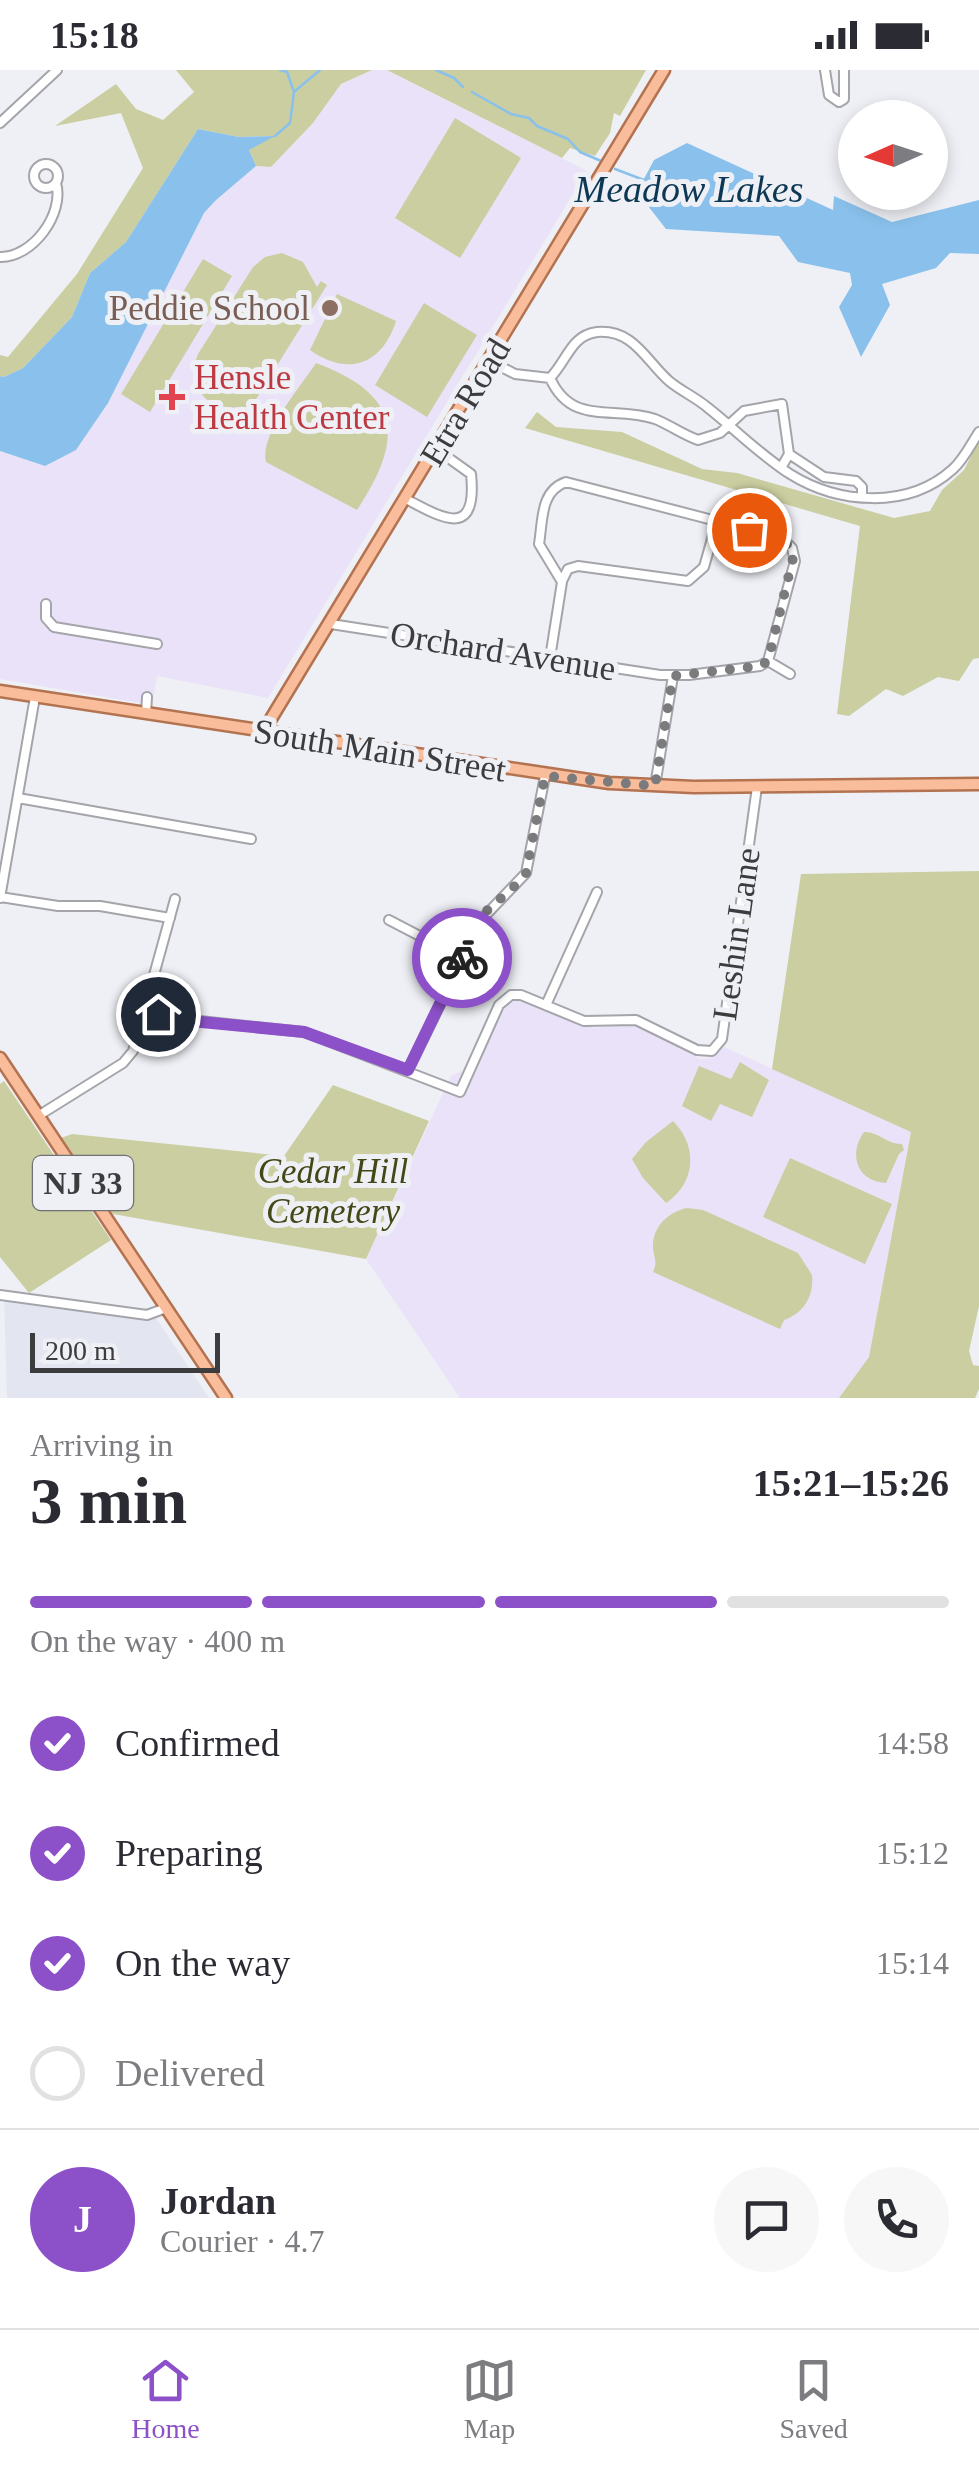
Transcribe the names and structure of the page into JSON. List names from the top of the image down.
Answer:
{
  "streets": {
    "main road": ["Etra Road", "South Main Street", "NJ 33"],
    "street": ["Orchard Avenue", "Leshin Lane"]
  },
  "crossings": [
    ["Etra Road", "Orchard Avenue"],
    ["Etra Road", "South Main Street"],
    ["South Main Street", "Leshin Lane"]
  ],
  "water": ["Meadow Lakes"],
  "parks": ["Cedar Hill Cemetery"],
  "places": {
    "other": ["Peddie School"],
    "health": ["Hensle Health Center"]
  },
  "scale_bar": "200 m",
  "north": "left",
  "page": {
    "status": "15:18",
    "scale": "200 m",
    "heading": ["3 min", "Arriving in", "15:21–15:26"],
    "panel": ["Jordan", "Courier · 4.7"],
    "bar": "On the way · 400 m",
    "list": [
      ["Confirmed", "14:58"],
      ["Preparing", "15:12"],
      ["On the way", "15:14"],
      "Delivered"
    ],
    "round": "J",
    "tabs": ["Home", "Map", "Saved"]
  }
}
